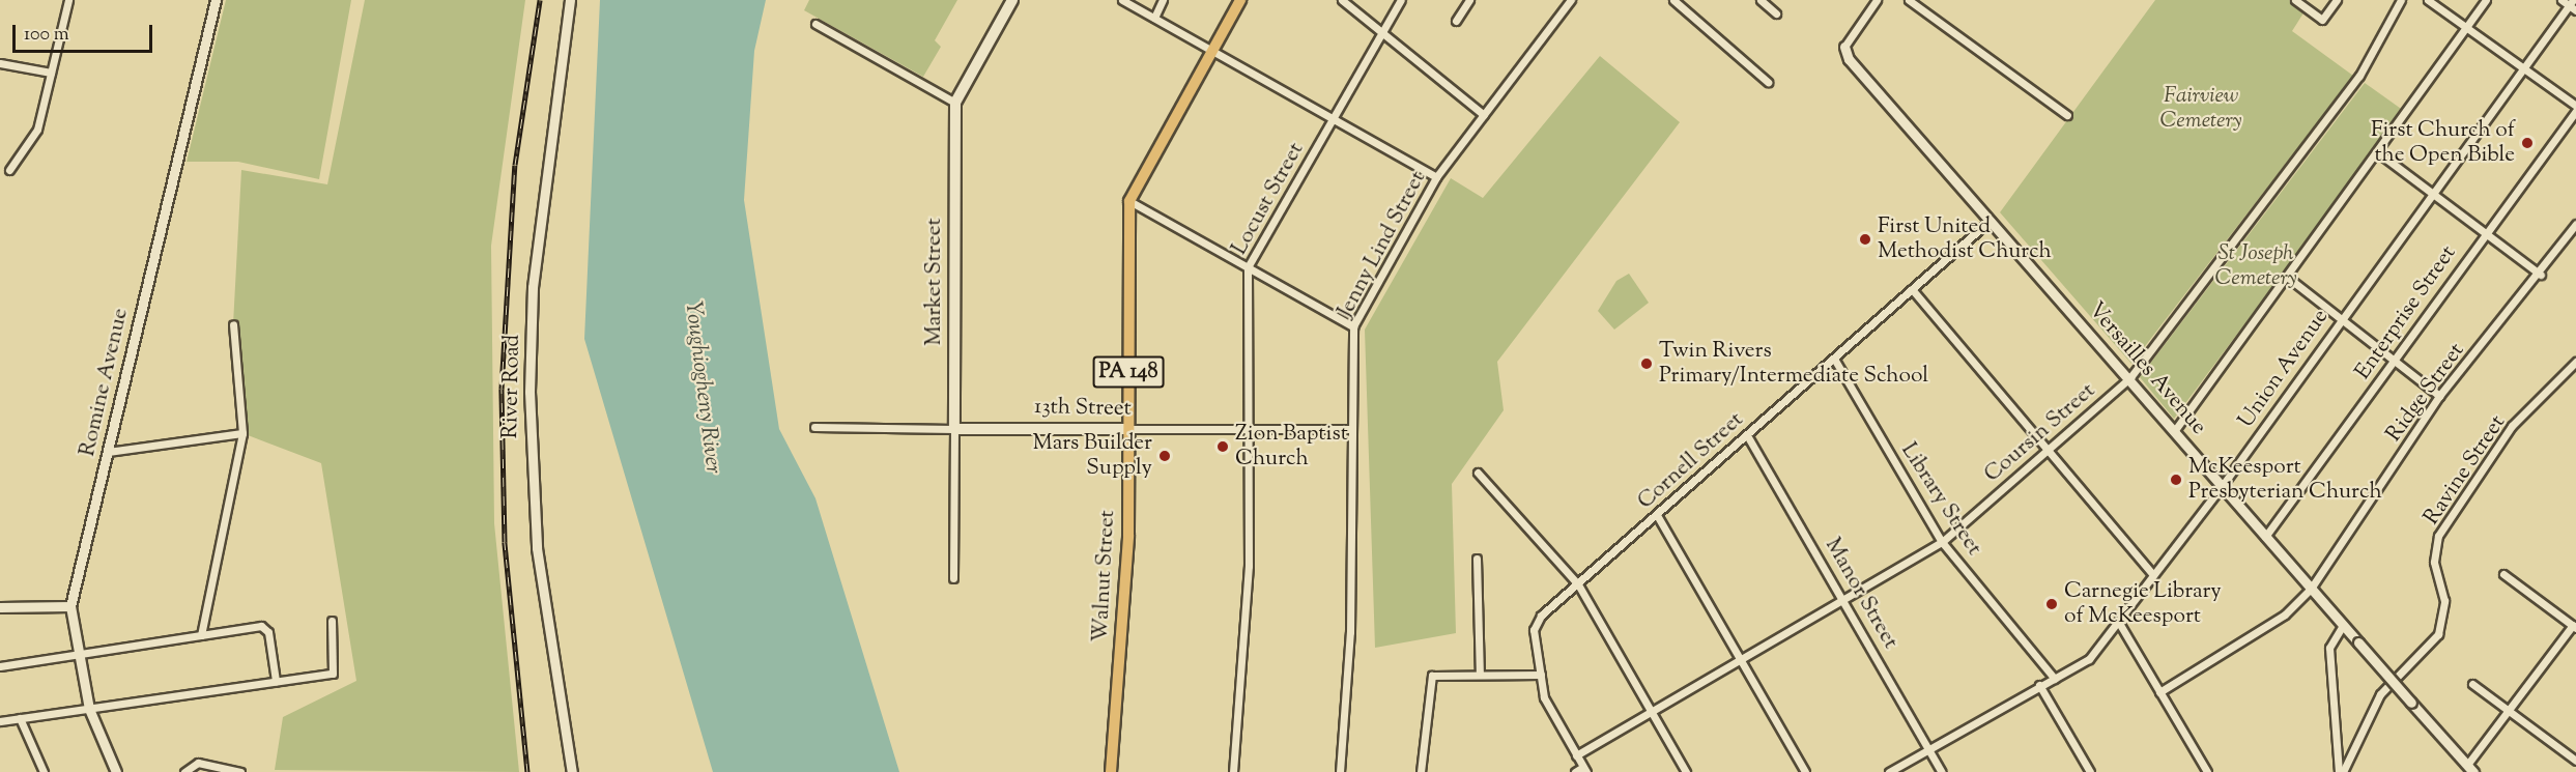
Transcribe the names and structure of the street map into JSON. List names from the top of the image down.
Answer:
{
  "streets": {
    "main road": [
      "Market Street",
      "PA 148",
      "13th Street",
      "Walnut Street"
    ],
    "street": [
      "Locust Street",
      "Jenny Lind Street",
      "Enterprise Street",
      "Versailles Avenue",
      "Union Avenue",
      "Romine Avenue",
      "River Road",
      "Ridge Street",
      "Coursin Street",
      "Cornell Street",
      "Ravine Street",
      "Library Street",
      "Manor Street"
    ]
  },
  "crossings": [
    ["Locust Street", "13th Street"],
    ["Jenny Lind Street", "13th Street"],
    ["Market Street", "13th Street"],
    ["Enterprise Street", "Versailles Avenue"],
    ["Versailles Avenue", "Union Avenue"],
    ["Versailles Avenue", "Ridge Street"],
    ["Versailles Avenue", "Coursin Street"],
    ["Versailles Avenue", "Cornell Street"],
    ["Union Avenue", "Library Street"],
    ["Union Avenue", "Manor Street"],
    ["13th Street", "Walnut Street"],
    ["Coursin Street", "Cornell Street"],
    ["Coursin Street", "Library Street"],
    ["Coursin Street", "Manor Street"],
    ["Cornell Street", "Library Street"],
    ["Cornell Street", "Manor Street"]
  ],
  "water": ["Youghiogheny River"],
  "parks": ["Fairview Cemetery", "St Joseph Cemetery"],
  "places": [
    "First Church of the Open Bible",
    "First United Methodist Church",
    "Twin Rivers Primary/Intermediate School",
    "Zion Baptist Church",
    "Mars Builder Supply",
    "McKeesport Presbyterian Church",
    "Carnegie Library of McKeesport"
  ],
  "scale_bar": "100 m"
}
